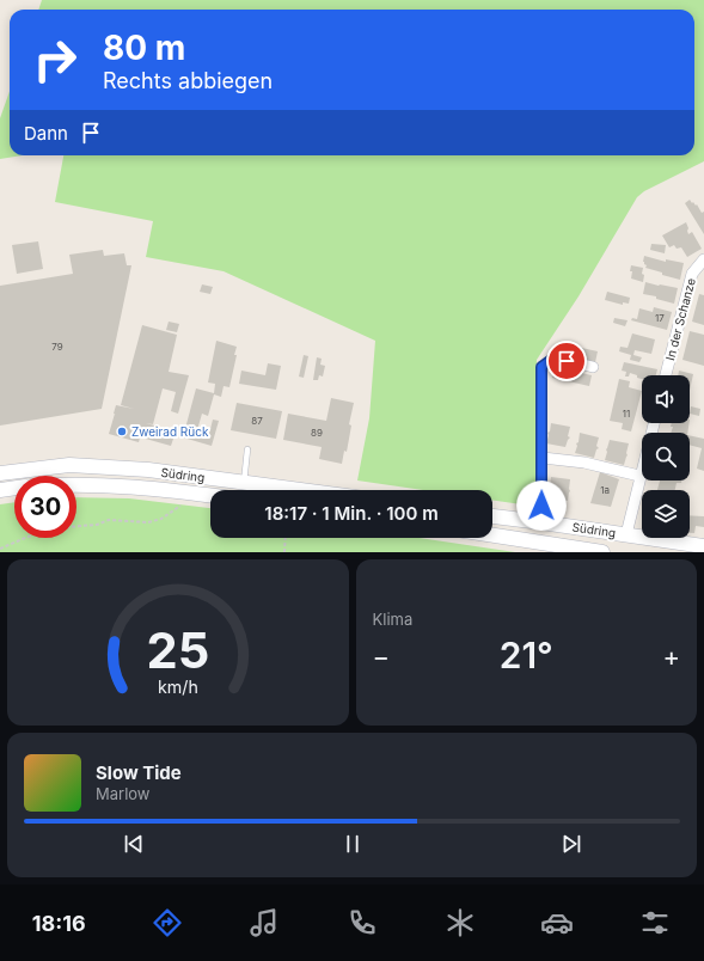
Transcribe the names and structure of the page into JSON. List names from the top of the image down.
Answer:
{
  "streets": {
    "main road": ["Südring"],
    "street": ["In der Schanze"]
  },
  "places": ["Zweirad Rück"],
  "house_numbers": [
    "17",
    "79",
    "11",
    "87",
    "89",
    "1a"
  ],
  "page": {
    "turn": ["80 m", "Rechts abbiegen"],
    "then": "Dann",
    "limit": "30",
    "trip": "18:17 · 1 Min. · 100 m",
    "tile": "Klima",
    "heat": ["−", "21°", "+"],
    "song": ["Slow Tide", "Marlow"],
    "tabs": "18:16",
    "gauge": ["25", "km/h"]
  }
}
